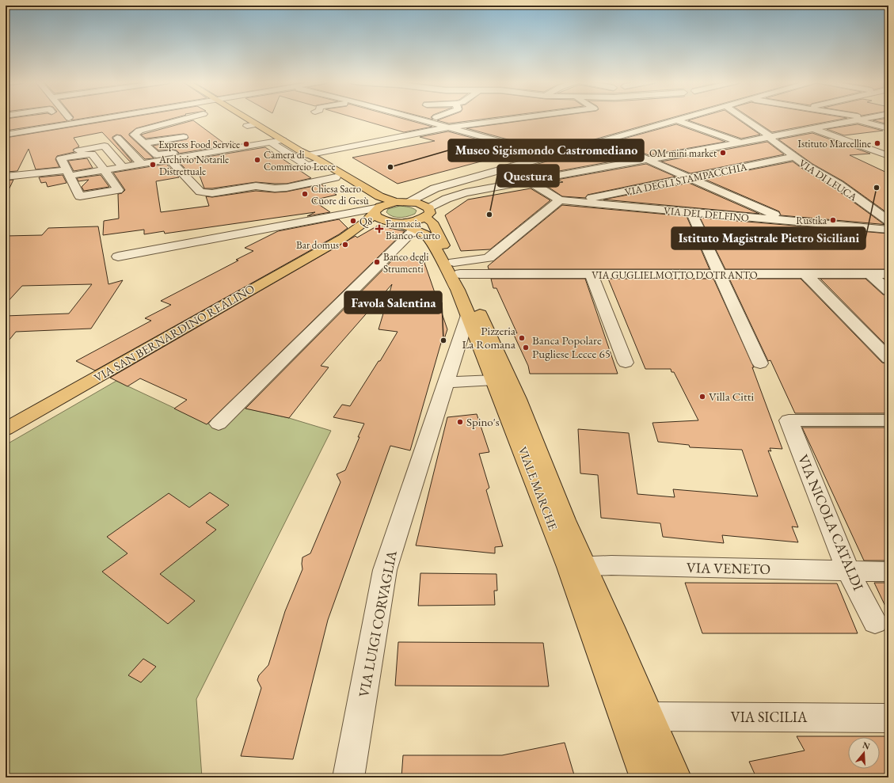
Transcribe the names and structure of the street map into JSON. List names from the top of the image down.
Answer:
{
  "streets": {
    "main road": ["VIA SAN BERNARDINO REALINO", "VIALE MARCHE"],
    "street": [
      "VIA DEGLI STAMPACCHIA",
      "VIA DI LEUCA",
      "VIA DEL DELFINO",
      "VIA GUGLIELMOTTO D'OTRANTO",
      "VIA NICOLA CATALDI",
      "VIA VENETO",
      "VIA LUIGI CORVAGLIA",
      "VIA SICILIA"
    ]
  },
  "crossings": [
    ["VIA DEGLI STAMPACCHIA", "VIA DI LEUCA"],
    ["VIA DEGLI STAMPACCHIA", "VIA DEL DELFINO"],
    ["VIA GUGLIELMOTTO D'OTRANTO", "VIALE MARCHE"],
    ["VIALE MARCHE", "VIA VENETO"],
    ["VIALE MARCHE", "VIA LUIGI CORVAGLIA"],
    ["VIALE MARCHE", "VIA SICILIA"],
    ["VIA NICOLA CATALDI", "VIA VENETO"]
  ],
  "places": {
    "other": [
      "Istituto Marcelline",
      "Express Food Service",
      "OM mini market",
      "Camera di Commercio Lecce",
      "Archivio Notarile Distrettuale",
      "Museo Sigismondo Castromediano",
      "Istituto Magistrale Pietro Siciliani",
      "Chiesa Sacro Cuore di Gesù",
      "Questura",
      "Rustika",
      "Q8",
      "Bar domus",
      "Banco degli Strumenti",
      "Pizzeria La Romana",
      "Favola Salentina",
      "Banca Popolare Pugliese Lecce 65",
      "Villa Citti",
      "Spino's"
    ],
    "health": ["Farmacia Bianco-Curto"]
  },
  "north": "top"
}
